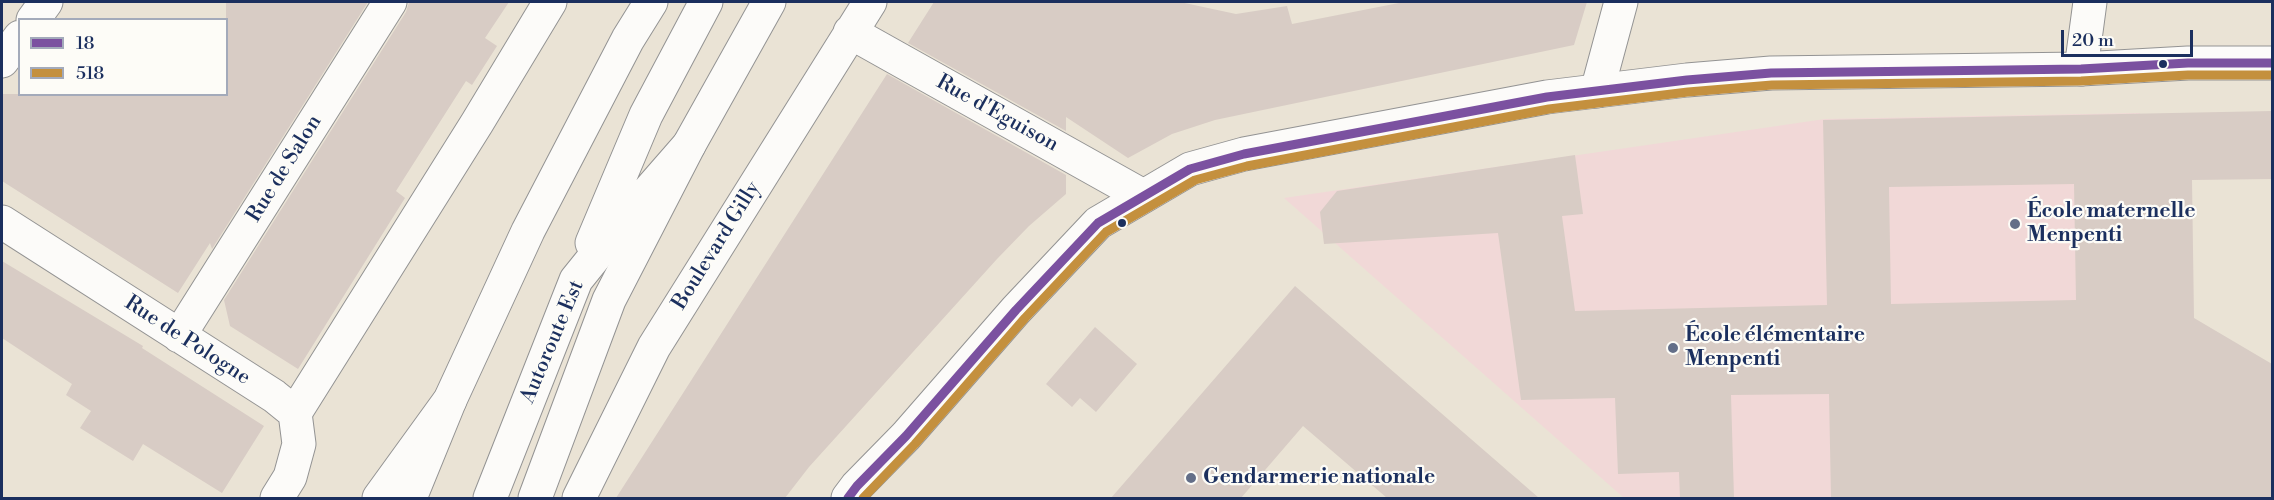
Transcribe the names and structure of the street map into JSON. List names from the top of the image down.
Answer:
{
  "streets": {
    "main road": [
      "Rue d'Eguison",
      "Rue de Salon",
      "Boulevard Gilly",
      "Rue de Pologne",
      "Autoroute Est"
    ]
  },
  "crossings": [
    ["Rue d'Eguison", "Boulevard Gilly"],
    ["Rue de Salon", "Rue de Pologne"]
  ],
  "places": ["École maternelle Menpenti", "École élémentaire Menpenti", "Gendarmerie nationale"],
  "lines": ["transit line 18", "transit line 518"],
  "legend": ["18", "518"],
  "scale_bar": "20 m"
}
